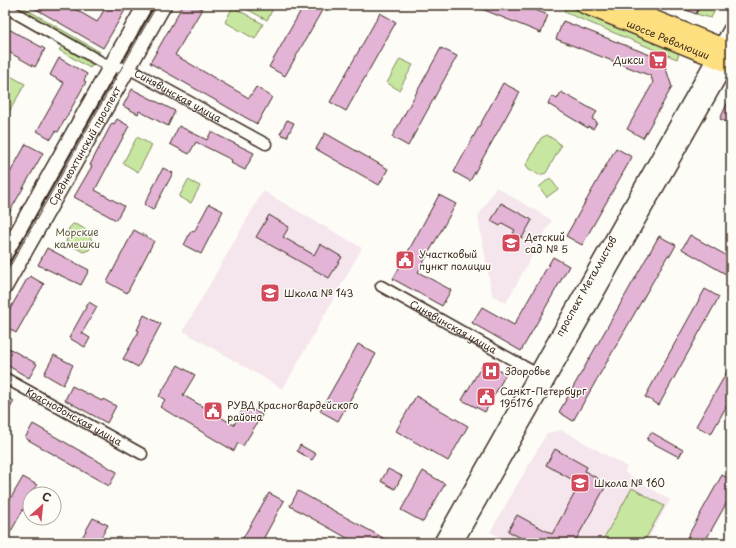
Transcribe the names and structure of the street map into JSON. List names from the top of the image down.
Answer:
{
  "streets": {
    "main road": ["шоссе Революции"],
    "street": [
      "Синявинская улица",
      "Среднеохтинский проспект",
      "проспект Металлистов",
      "Краснодонская улица"
    ]
  },
  "crossings": [
    ["шоссе Революции", "проспект Металлистов"],
    ["Синявинская улица", "Среднеохтинский проспект"],
    ["Синявинская улица", "проспект Металлистов"]
  ],
  "parks": ["Морские камешки"],
  "places": {
    "supermarket": ["Дикси"],
    "school or university": ["Детский сад № 5", "Школа № 143", "Школа № 160"],
    "public building": ["Участковый пункт полиции", "Санкт-Петербург 195176", "РУВД Красногвардейского района"],
    "hospital": ["Здоровье"]
  },
  "north": "top right"
}
